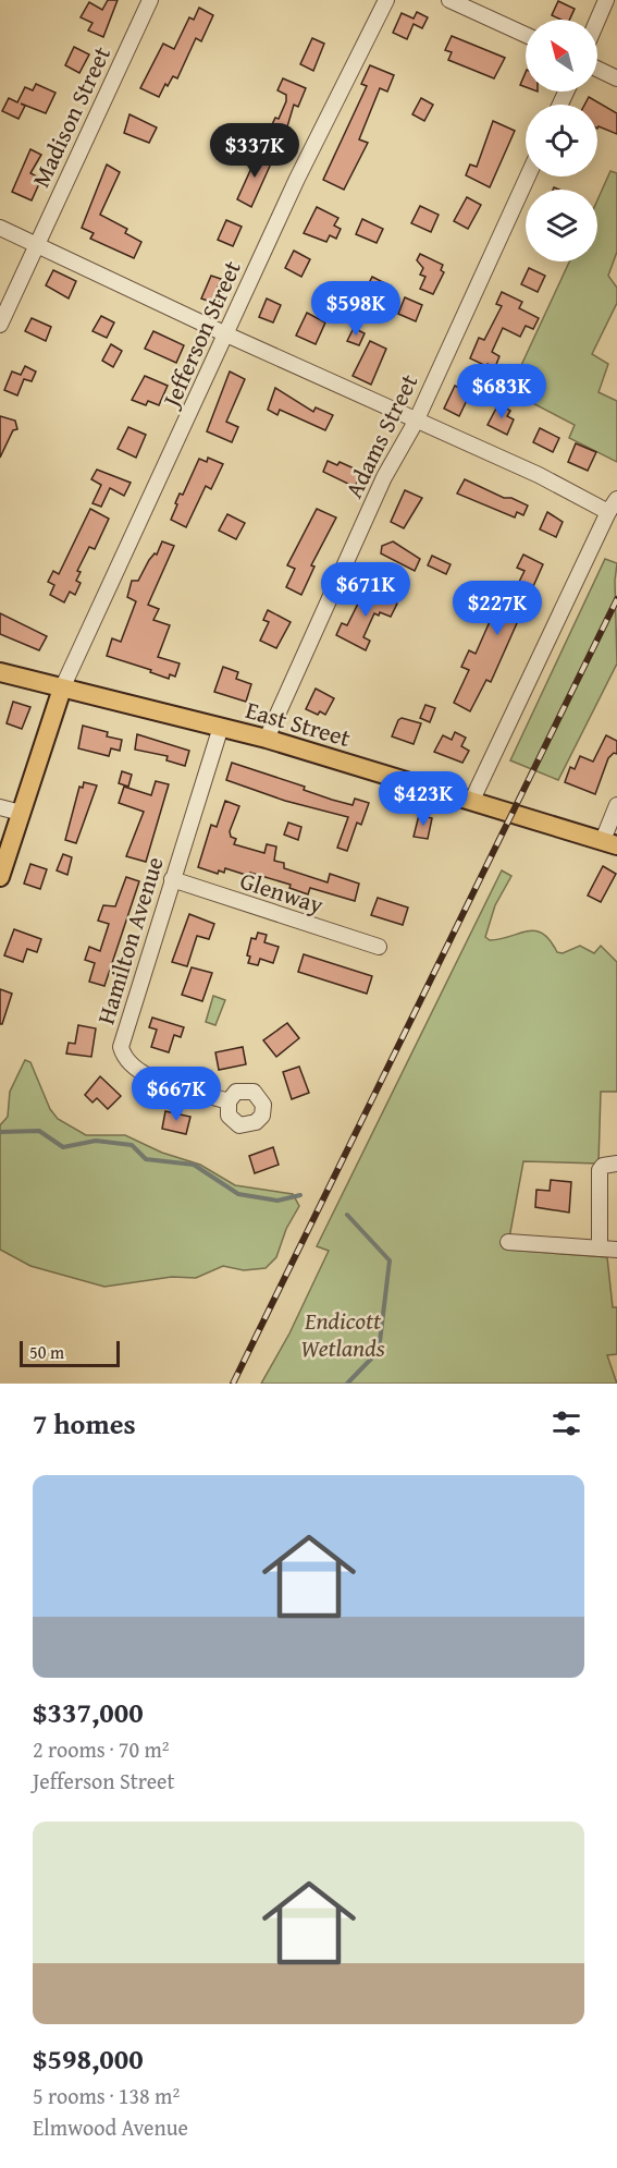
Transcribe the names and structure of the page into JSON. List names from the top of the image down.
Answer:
{
  "streets": {
    "main road": ["East Street"],
    "street": [
      "Madison Street",
      "Jefferson Street",
      "Adams Street",
      "Glenway",
      "Hamilton Avenue"
    ]
  },
  "crossings": [
    ["Jefferson Street", "East Street"],
    ["Adams Street", "East Street"],
    ["East Street", "Hamilton Avenue"],
    ["Glenway", "Hamilton Avenue"]
  ],
  "parks": ["Endicott Wetlands"],
  "scale_bar": "50 m",
  "north": "top left",
  "page": {
    "price": [
      "$337K",
      "$598K",
      "$683K",
      "$671K",
      "$227K",
      "$423K",
      "$667K"
    ],
    "scale": "50 m",
    "heading": "7 homes",
    "list": [
      {
        "name": "$337,000",
        "note": "2 rooms · 70 m² · Jefferson Street"
      },
      {
        "name": "$598,000",
        "note": "5 rooms · 138 m² · Elmwood Avenue"
      }
    ]
  }
}
